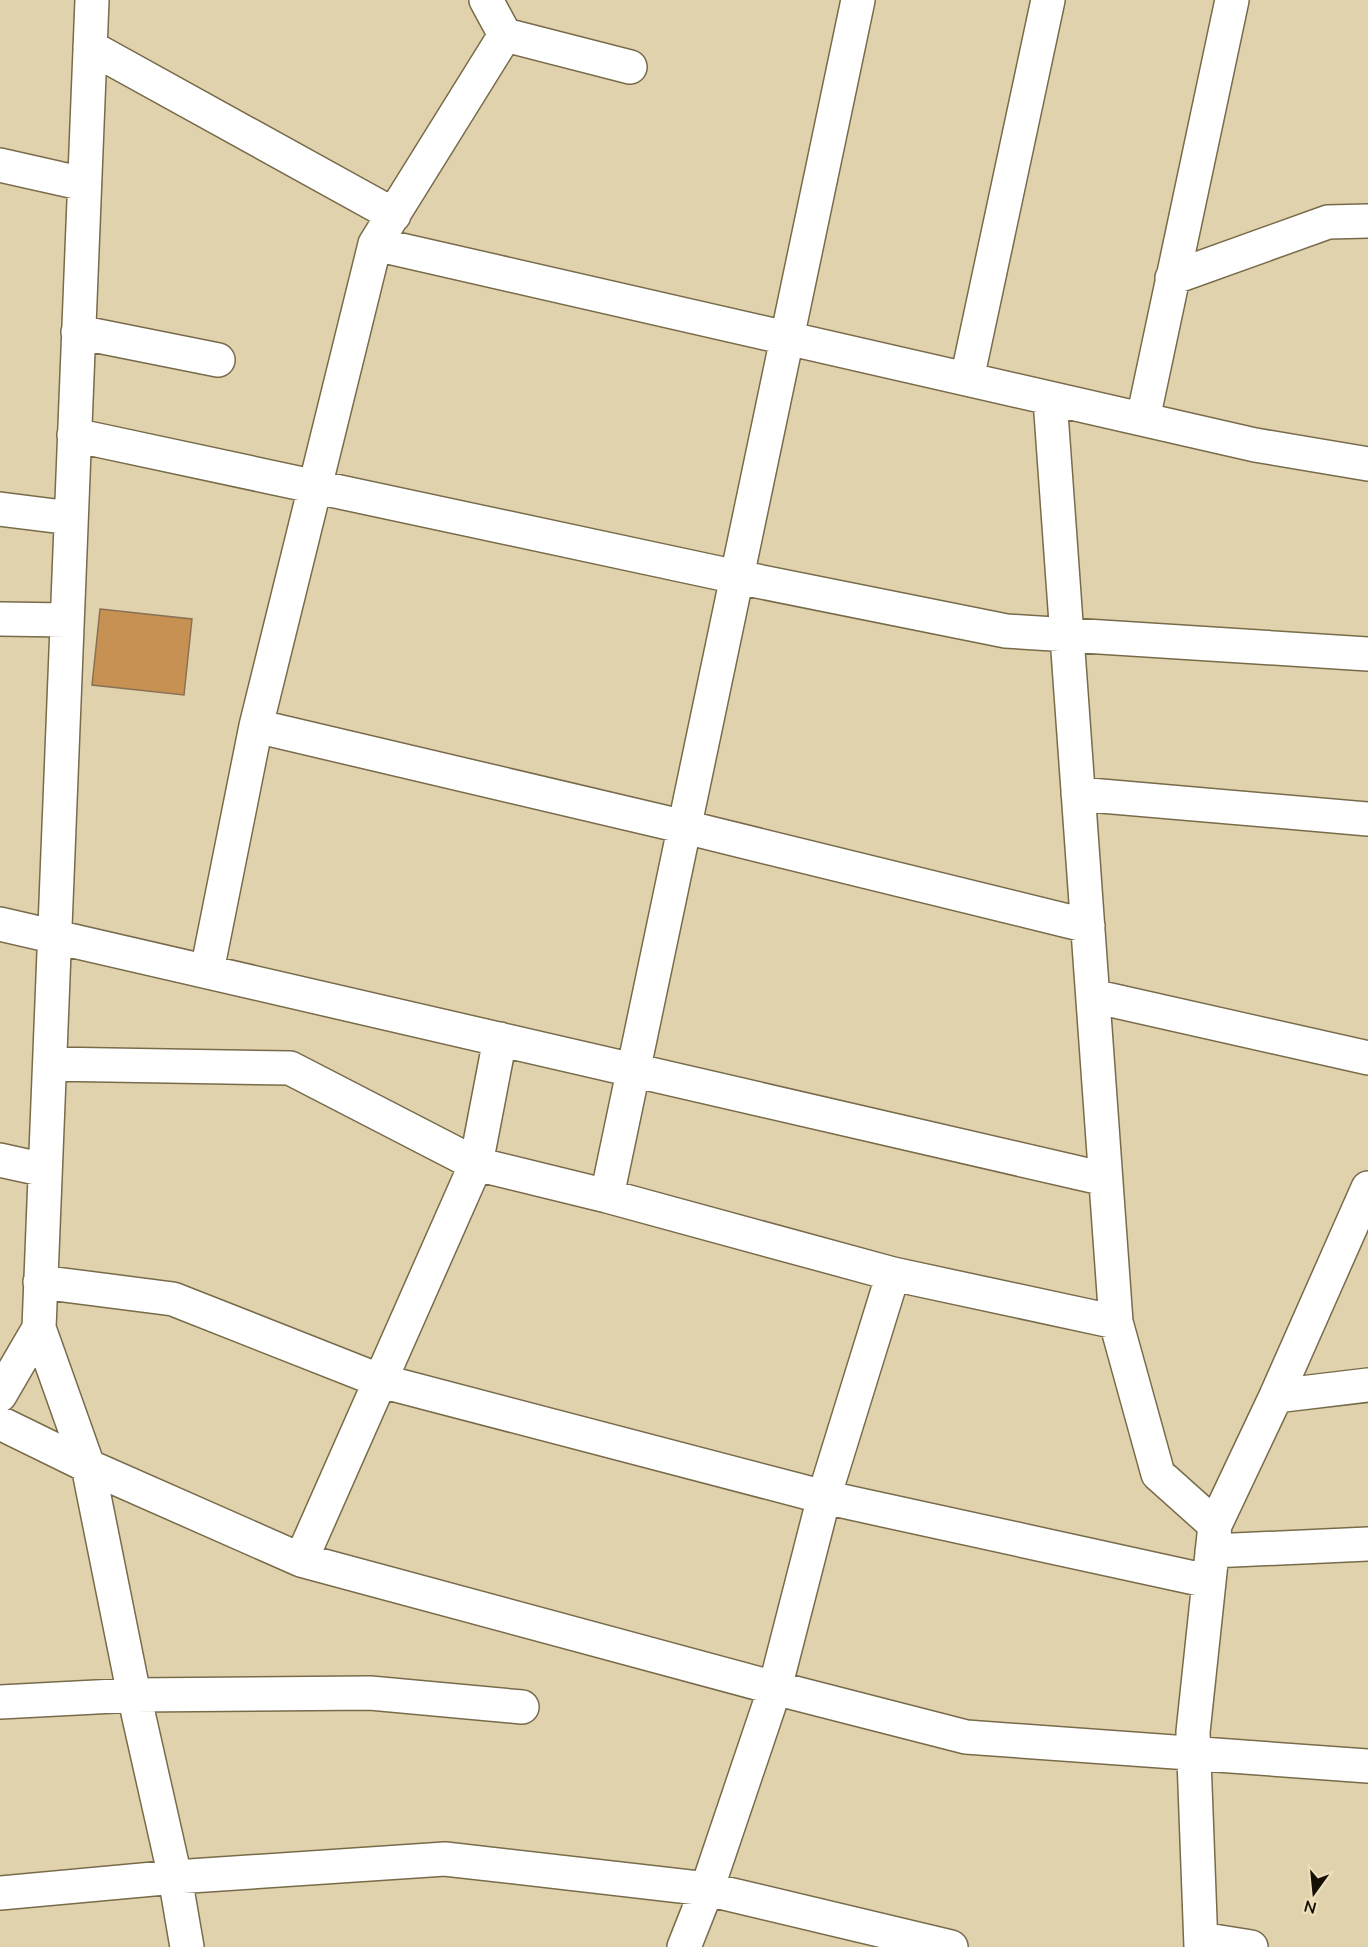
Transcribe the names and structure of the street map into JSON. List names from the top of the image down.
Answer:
{
  "north": "bottom"
}
